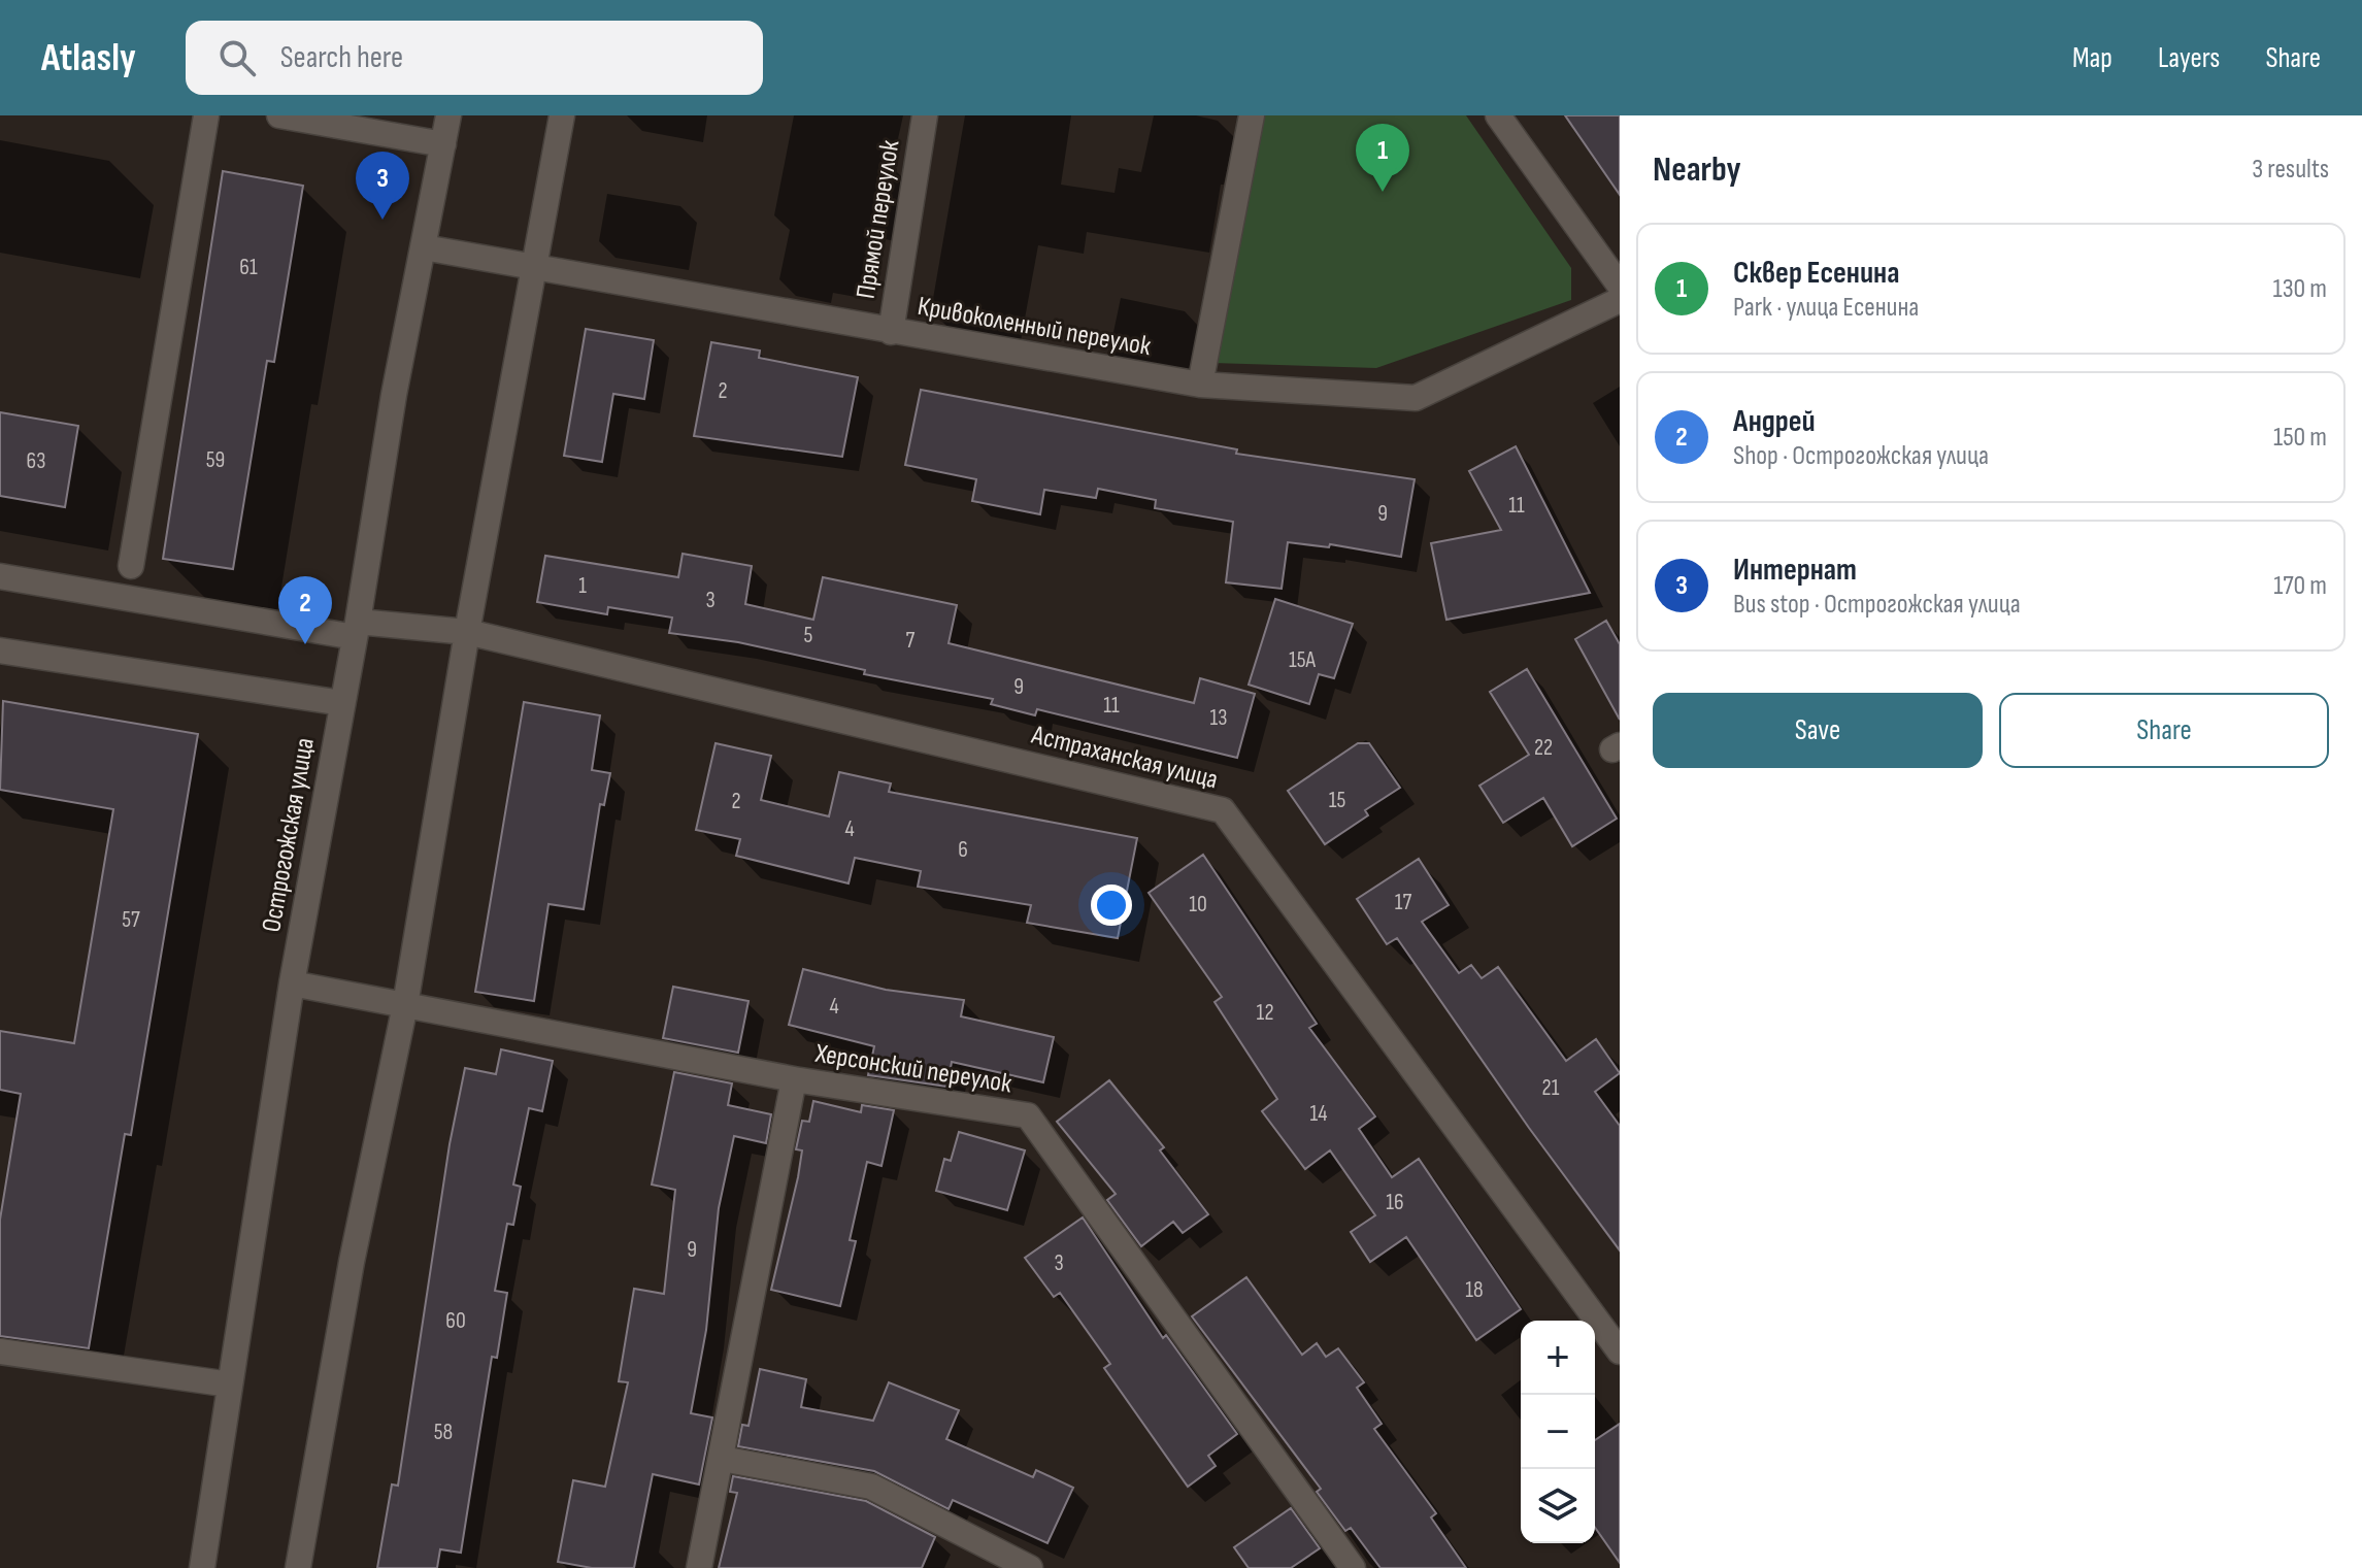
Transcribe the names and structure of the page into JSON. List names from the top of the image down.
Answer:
{
  "streets": {
    "street": [
      "Прямой переулок",
      "Кривоколенный переулок",
      "Астраханская улица",
      "Острогожская улица",
      "Херсонский переулок"
    ]
  },
  "crossings": [
    ["Прямой переулок", "Кривоколенный переулок"],
    ["Кривоколенный переулок", "Острогожская улица"],
    ["Астраханская улица", "Острогожская улица"],
    ["Острогожская улица", "Херсонский переулок"]
  ],
  "house_numbers": [
    "61",
    "2",
    "59",
    "63",
    "11",
    "9",
    "1",
    "3",
    "5",
    "7",
    "15А",
    "9",
    "11",
    "13",
    "22",
    "15",
    "2",
    "4",
    "6",
    "17",
    "10",
    "57",
    "4",
    "12",
    "21",
    "14",
    "16",
    "9",
    "3",
    "18",
    "60",
    "58"
  ],
  "page": {
    "header": "Atlasly",
    "search": "Search here",
    "nav": ["Map", "Layers", "Share"],
    "heading": ["Nearby", "3 results"],
    "pins": ["1", "3", "2"],
    "list": [
      {
        "mark": "1",
        "name": "Сквер Есенина",
        "note": "Park · улица Есенина",
        "value": "130 m"
      },
      {
        "mark": "2",
        "name": "Андрей",
        "note": "Shop · Острогожская улица",
        "value": "150 m"
      },
      {
        "mark": "3",
        "name": "Интернат",
        "note": "Bus stop · Острогожская улица",
        "value": "170 m"
      }
    ],
    "buttons": ["Save", "Share"],
    "map_buttons": ["+", "−"]
  }
}
